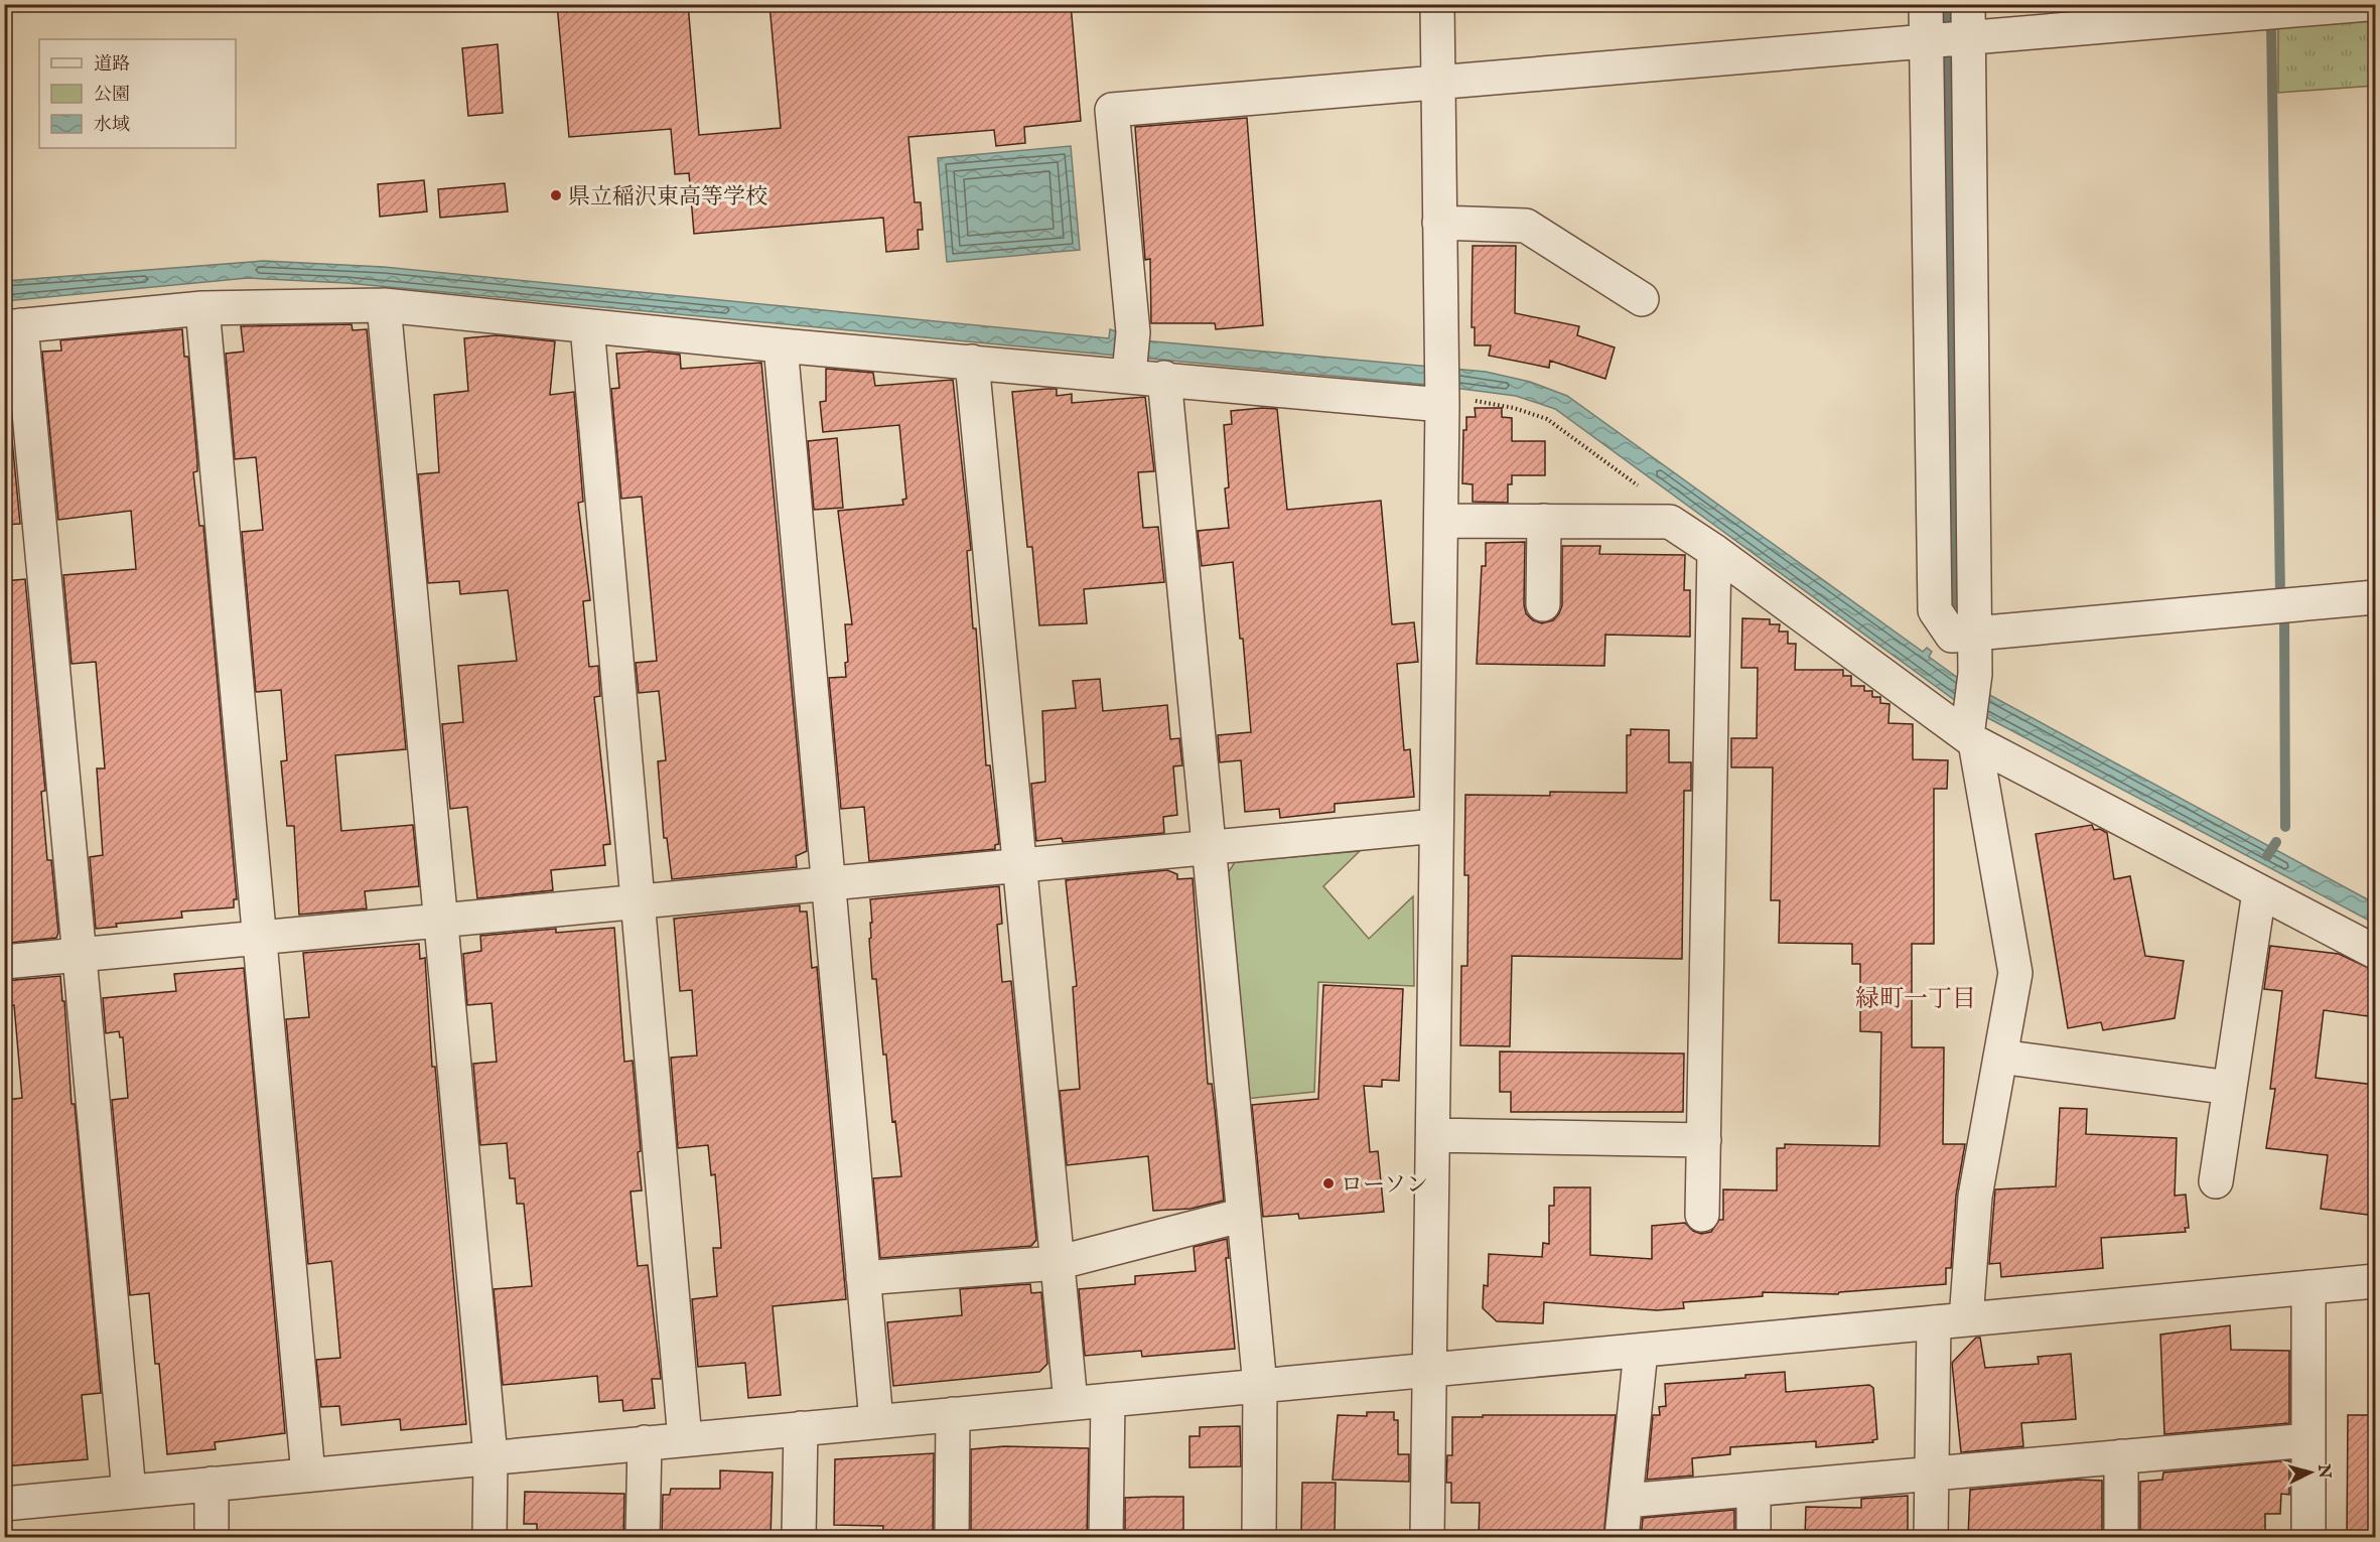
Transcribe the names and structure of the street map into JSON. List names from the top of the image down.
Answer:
{
  "districts": ["緑町一丁目"],
  "places": ["県立稲沢東高等学校", "ローソン"],
  "legend": ["道路", "公園", "水域"],
  "north": "right"
}
